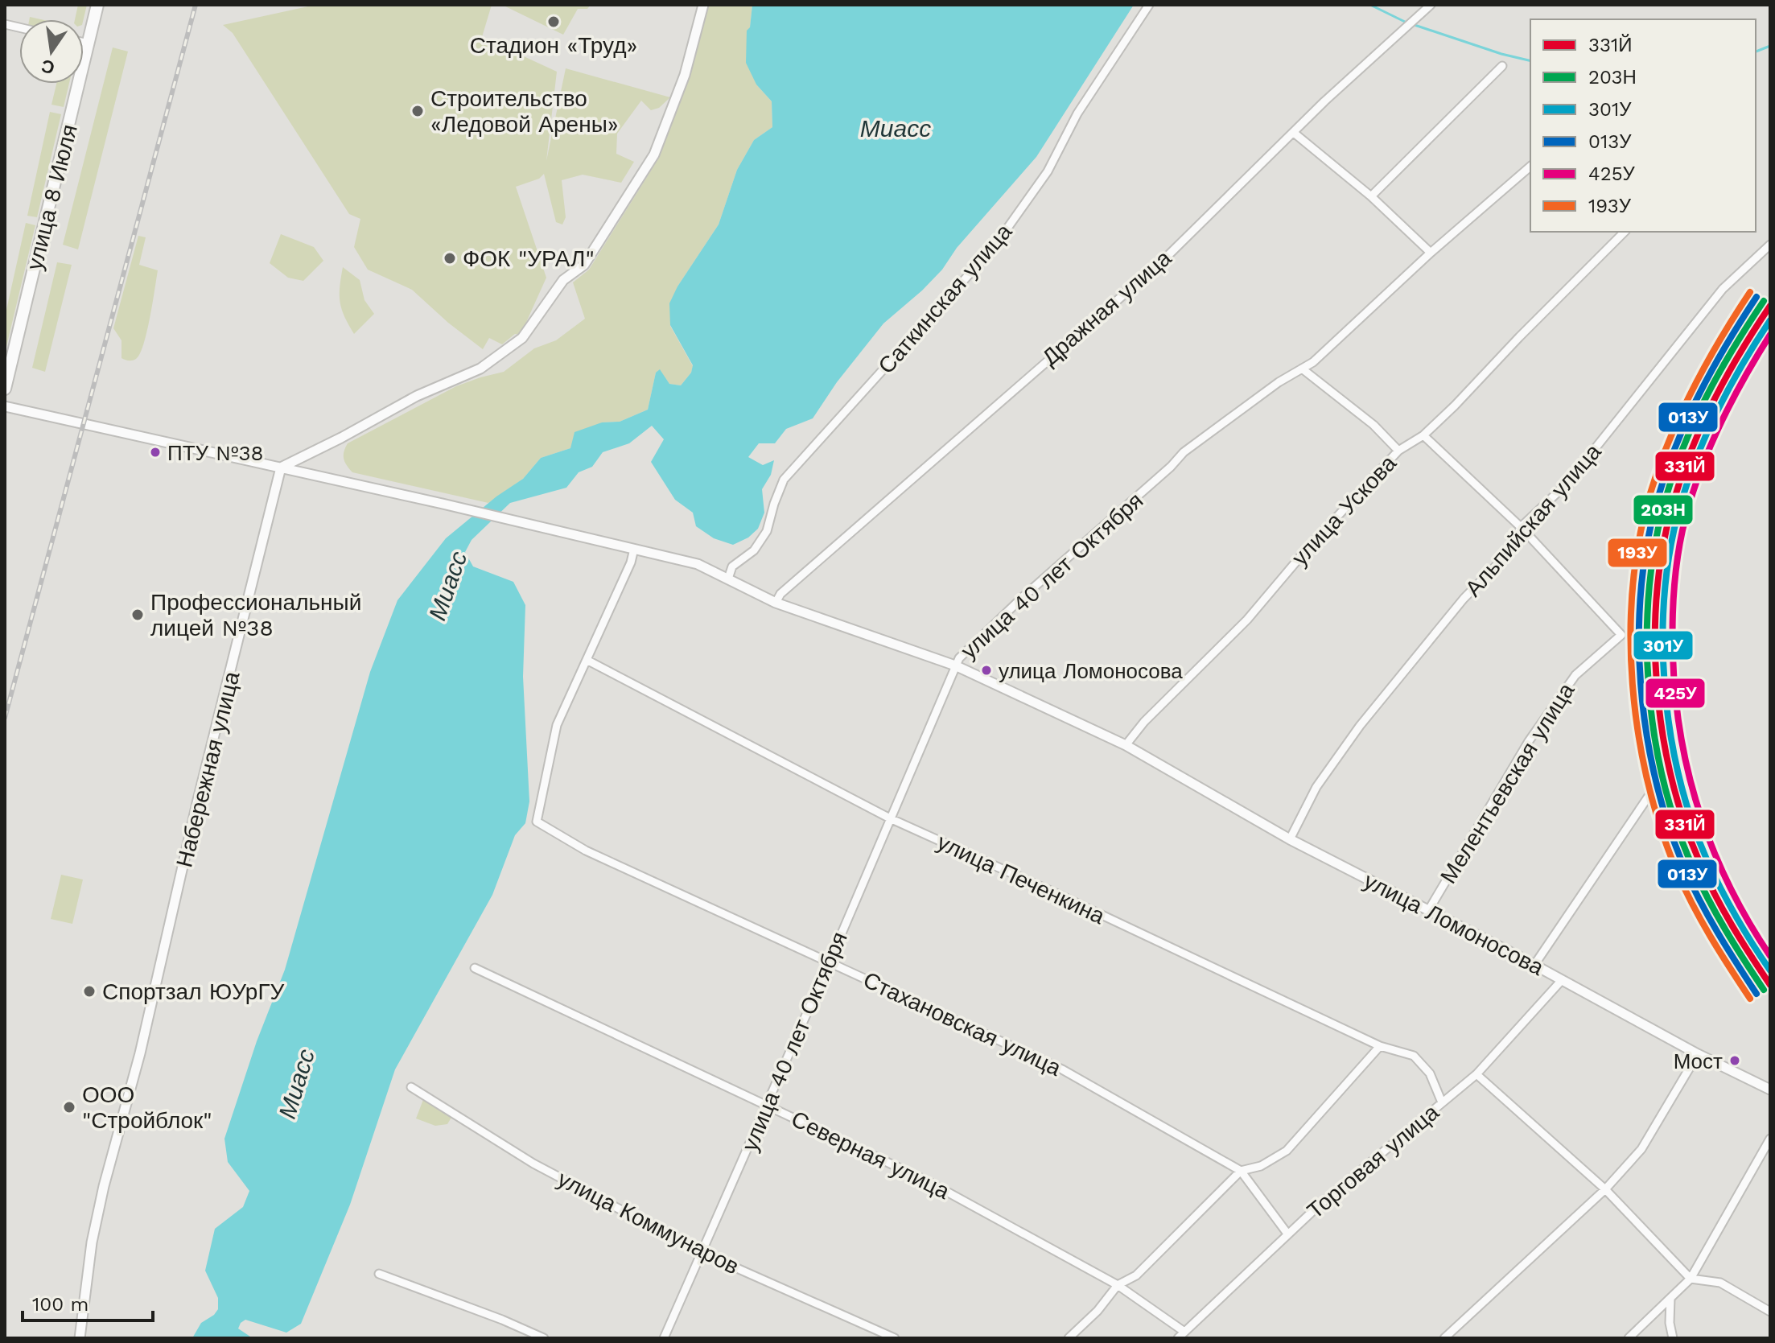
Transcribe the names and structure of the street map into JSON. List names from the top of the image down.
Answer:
{
  "streets": {
    "main road": ["улица 8 Июля"],
    "street": [
      "Саткинская улица",
      "Дражная улица",
      "улица Ускова",
      "Альпийская улица",
      "улица 40 лет Октября",
      "Набережная улица",
      "Мелентьевская улица",
      "улица Печенкина",
      "улица Ломоносова",
      "Стахановская улица",
      "Северная улица",
      "Торговая улица",
      "улица Коммунаров"
    ]
  },
  "crossings": [
    ["Саткинская улица", "улица Ломоносова"],
    ["Дражная улица", "улица Ломоносова"],
    ["улица Ускова", "улица Ломоносова"],
    ["Альпийская улица", "Мелентьевская улица"],
    ["Альпийская улица", "улица Ломоносова"],
    ["улица 40 лет Октября", "улица Печенкина"],
    ["улица 40 лет Октября", "улица Ломоносова"],
    ["улица 40 лет Октября", "Стахановская улица"],
    ["улица 40 лет Октября", "Северная улица"],
    ["улица 40 лет Октября", "улица Коммунаров"],
    ["Набережная улица", "улица Ломоносова"],
    ["Мелентьевская улица", "улица Ломоносова"],
    ["улица Печенкина", "Стахановская улица"],
    ["улица Печенкина", "Торговая улица"],
    ["улица Ломоносова", "Торговая улица"],
    ["Стахановская улица", "Торговая улица"],
    ["Северная улица", "Торговая улица"]
  ],
  "water": ["Миасс"],
  "places": [
    "Стадион «Труд»",
    "Строительство «Ледовой Арены»",
    "ФОК \"УРАЛ\"",
    "ПТУ №38",
    "Профессиональный лицей №38",
    "улица Ломоносова",
    "Спортзал ЮУрГУ",
    "Мост",
    "ООО \"Стройблок\""
  ],
  "lines": [
    "transit line 193У",
    "transit line 013У",
    "transit line 203Н",
    "transit line 331Й",
    "transit line 301У",
    "transit line 425У"
  ],
  "legend": [
    "331Й",
    "203Н",
    "301У",
    "013У",
    "425У",
    "193У"
  ],
  "scale_bar": "100 m",
  "north": "bottom"
}
